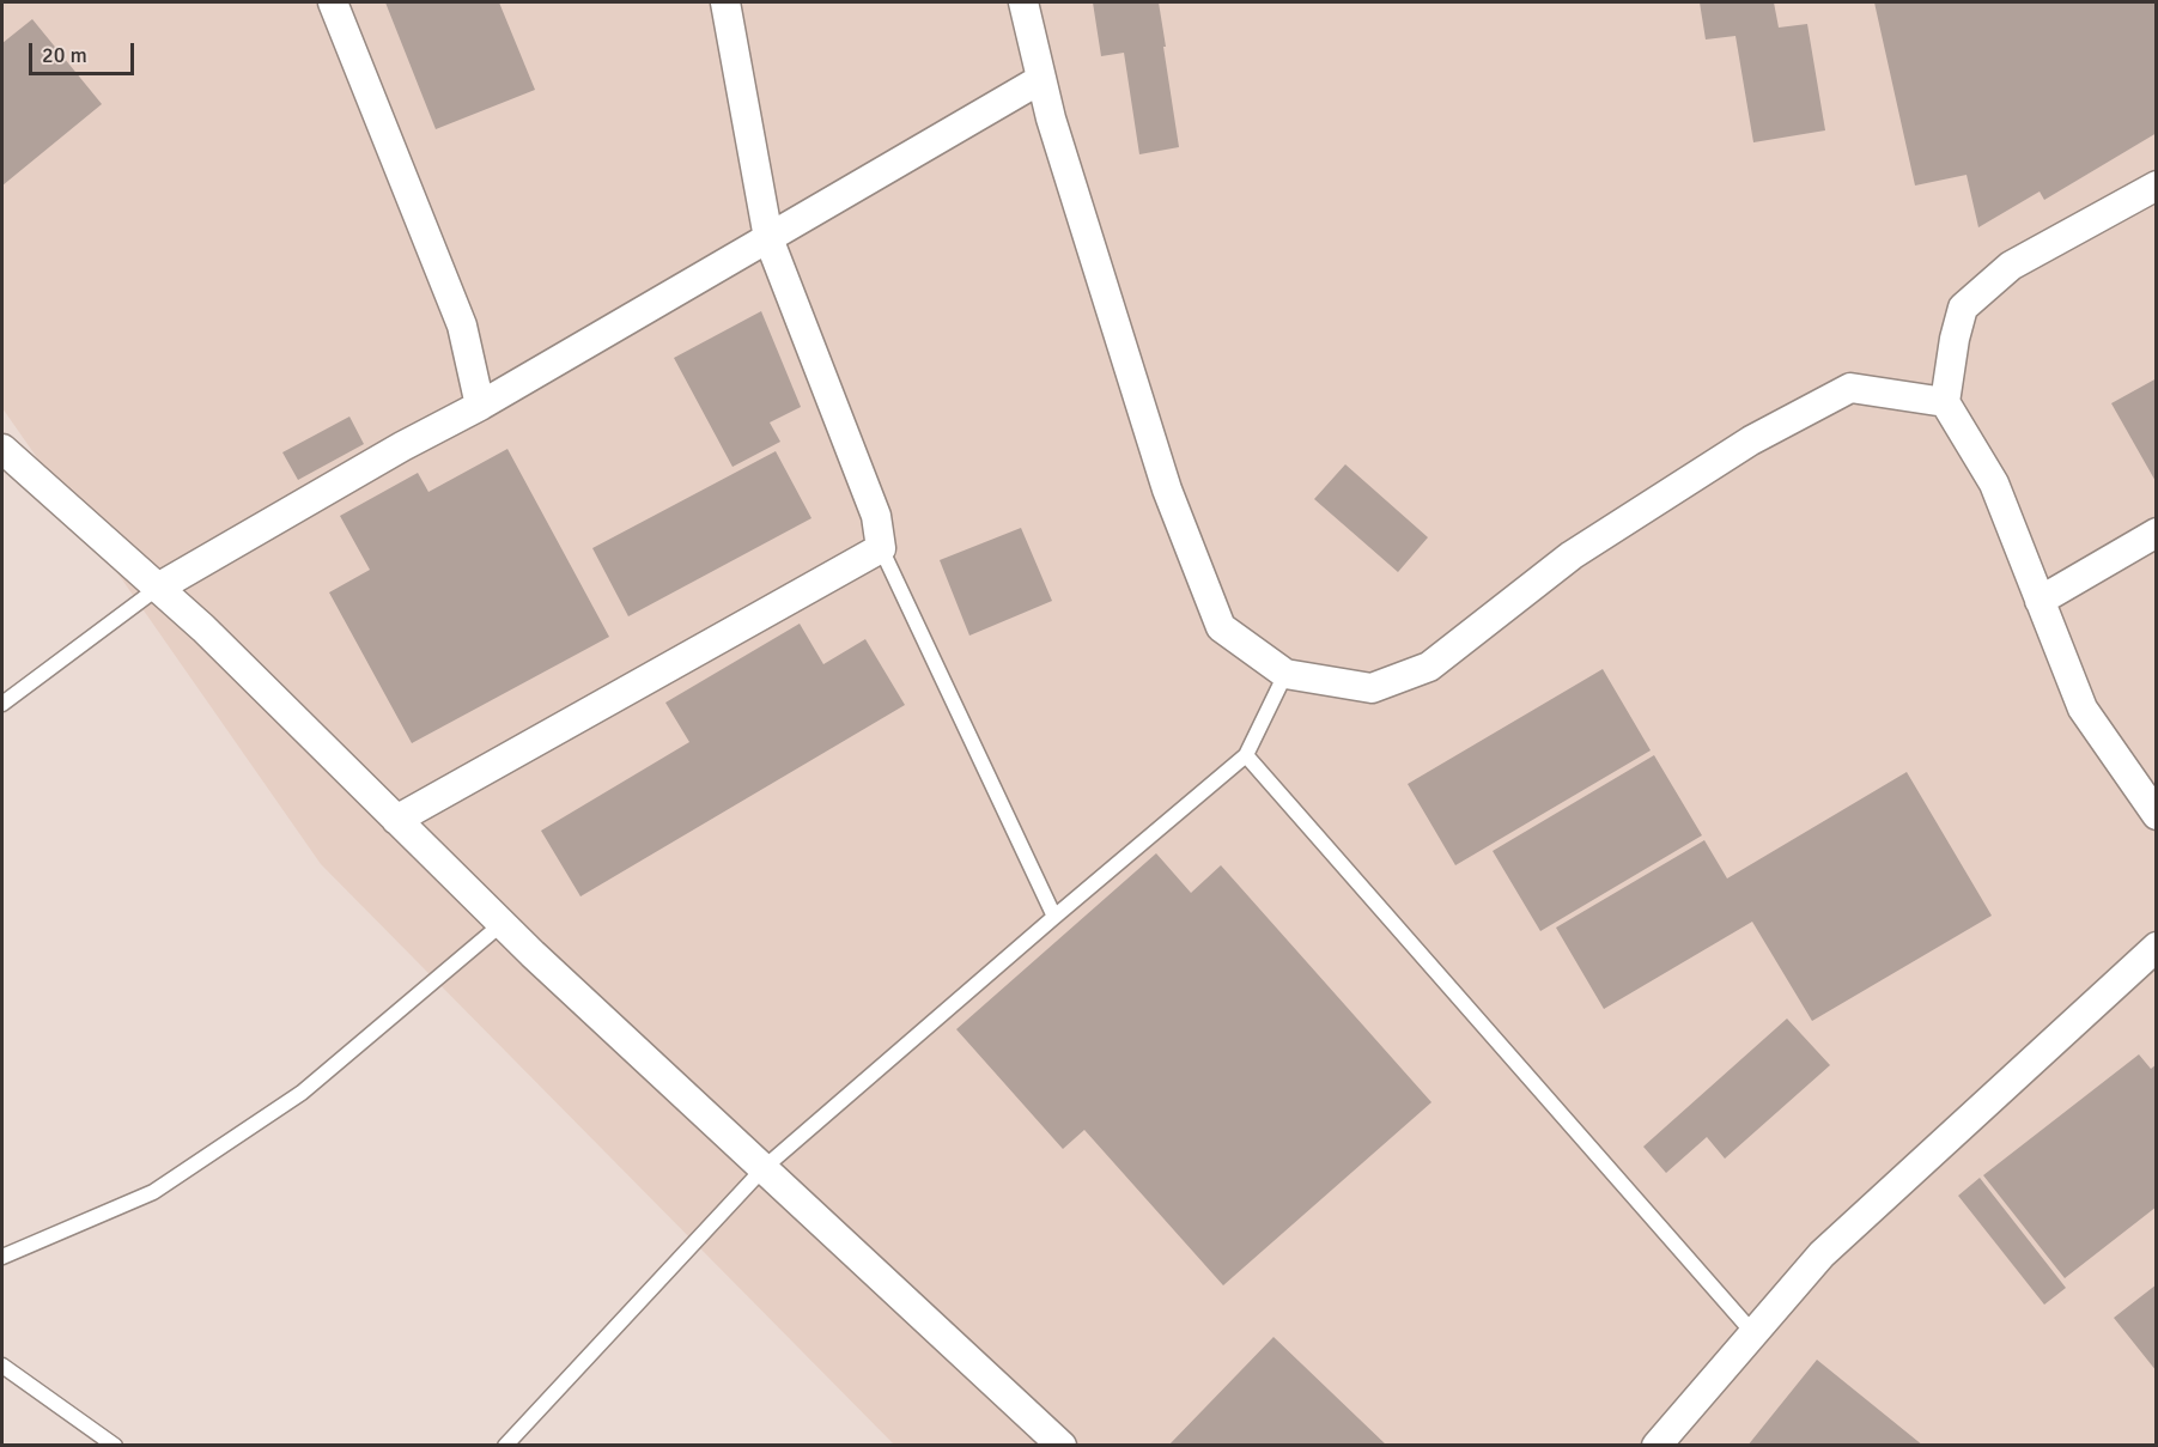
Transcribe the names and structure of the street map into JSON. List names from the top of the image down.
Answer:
{
  "scale_bar": "20 m"
}
